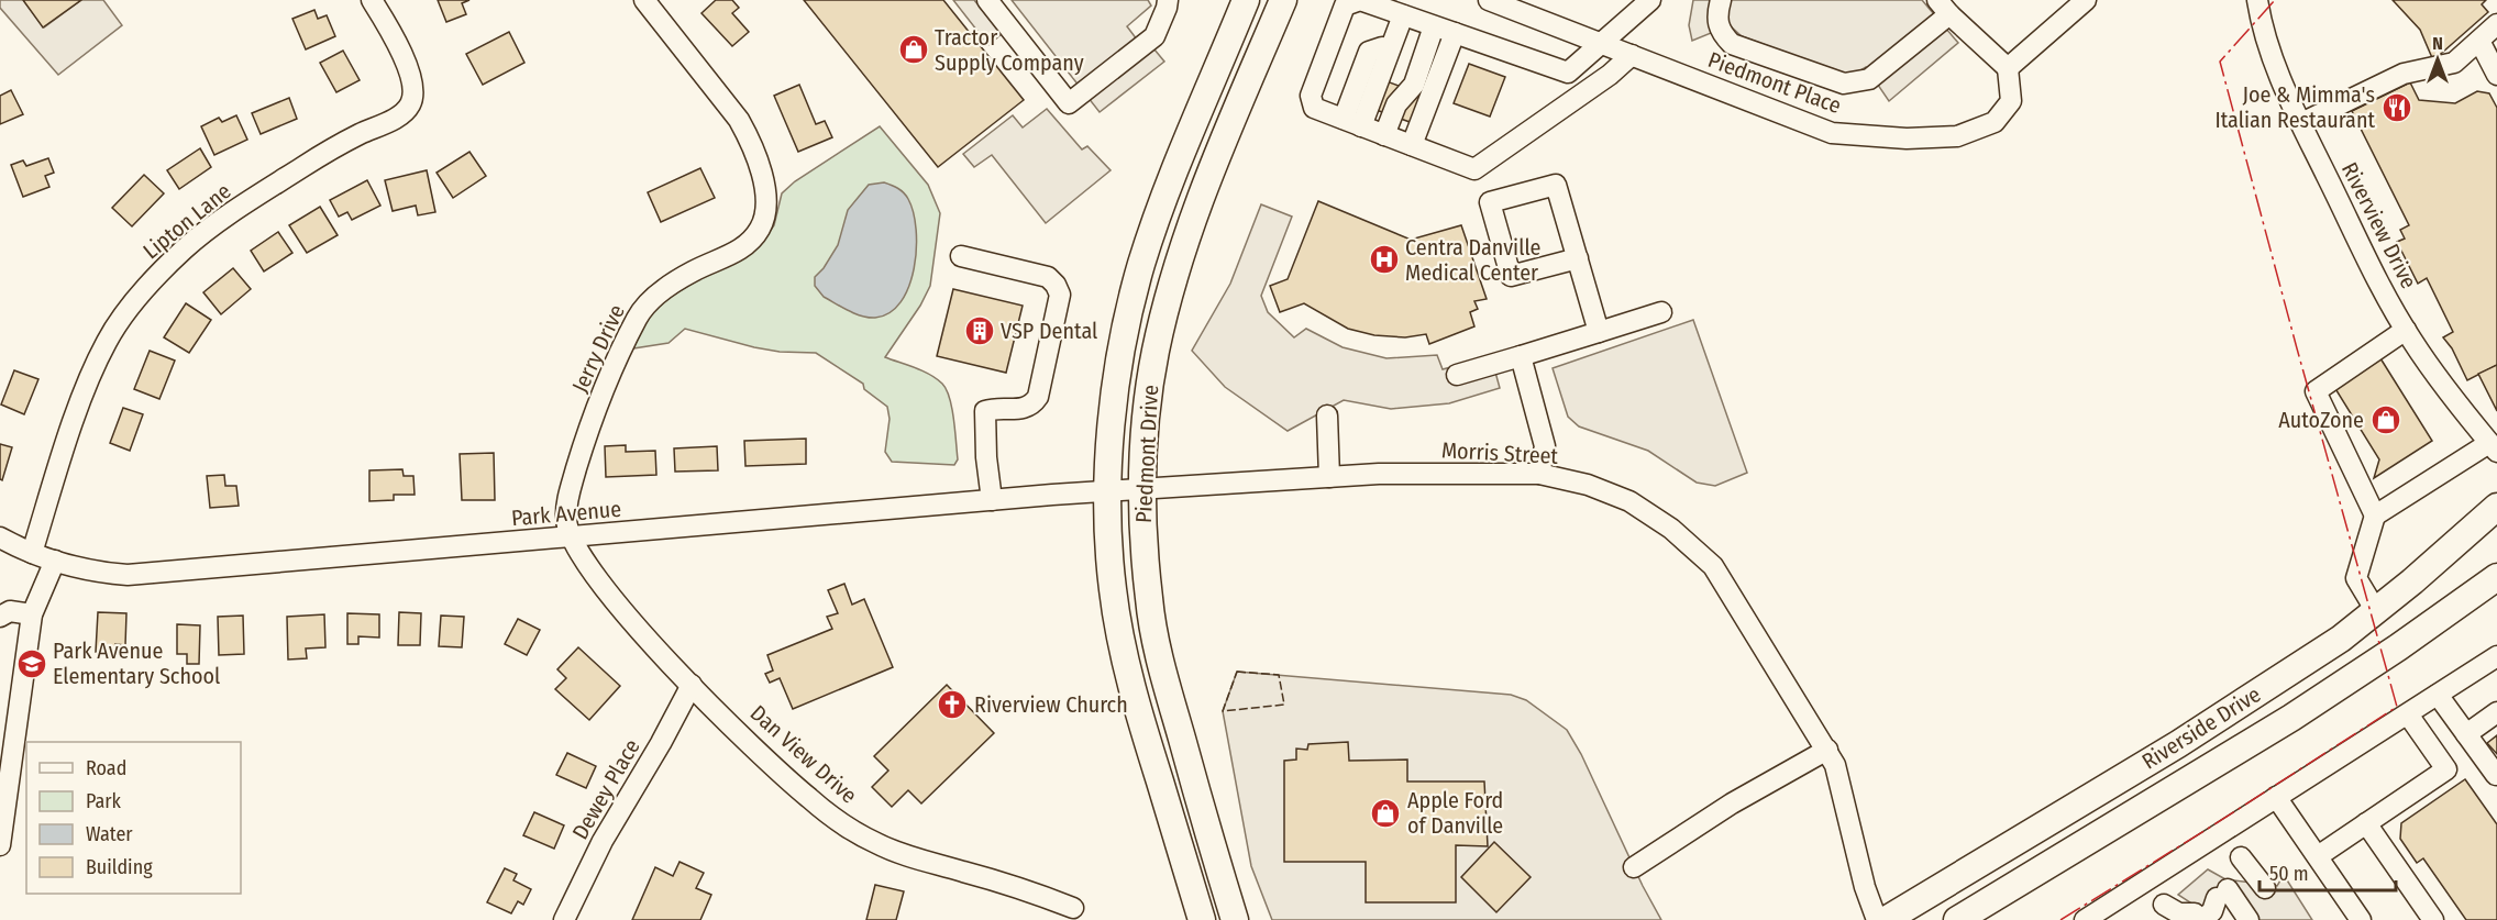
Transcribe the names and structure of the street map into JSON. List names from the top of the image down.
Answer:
{
  "streets": {
    "main road": ["Piedmont Drive", "Riverside Drive"],
    "street": [
      "Piedmont Place",
      "Lipton Lane",
      "Riverview Drive",
      "Jerry Drive",
      "Morris Street",
      "Park Avenue",
      "Dan View Drive",
      "Dewey Place"
    ]
  },
  "crossings": [
    ["Lipton Lane", "Park Avenue"],
    ["Jerry Drive", "Park Avenue"],
    ["Jerry Drive", "Dan View Drive"],
    ["Morris Street", "Piedmont Drive"],
    ["Morris Street", "Park Avenue"],
    ["Piedmont Drive", "Park Avenue"],
    ["Park Avenue", "Dan View Drive"],
    ["Dan View Drive", "Dewey Place"]
  ],
  "places": {
    "shop": ["Tractor Supply Company", "AutoZone", "Apple Ford of Danville"],
    "restaurant": ["Joe & Mimma's Italian Restaurant"],
    "hospital": ["Centra Danville Medical Center"],
    "building": ["VSP Dental"],
    "school or university": ["Park Avenue Elementary School"],
    "church": ["Riverview Church"]
  },
  "legend": [
    "Road",
    "Park",
    "Water",
    "Building"
  ],
  "scale_bar": "50 m",
  "north": "top"
}
